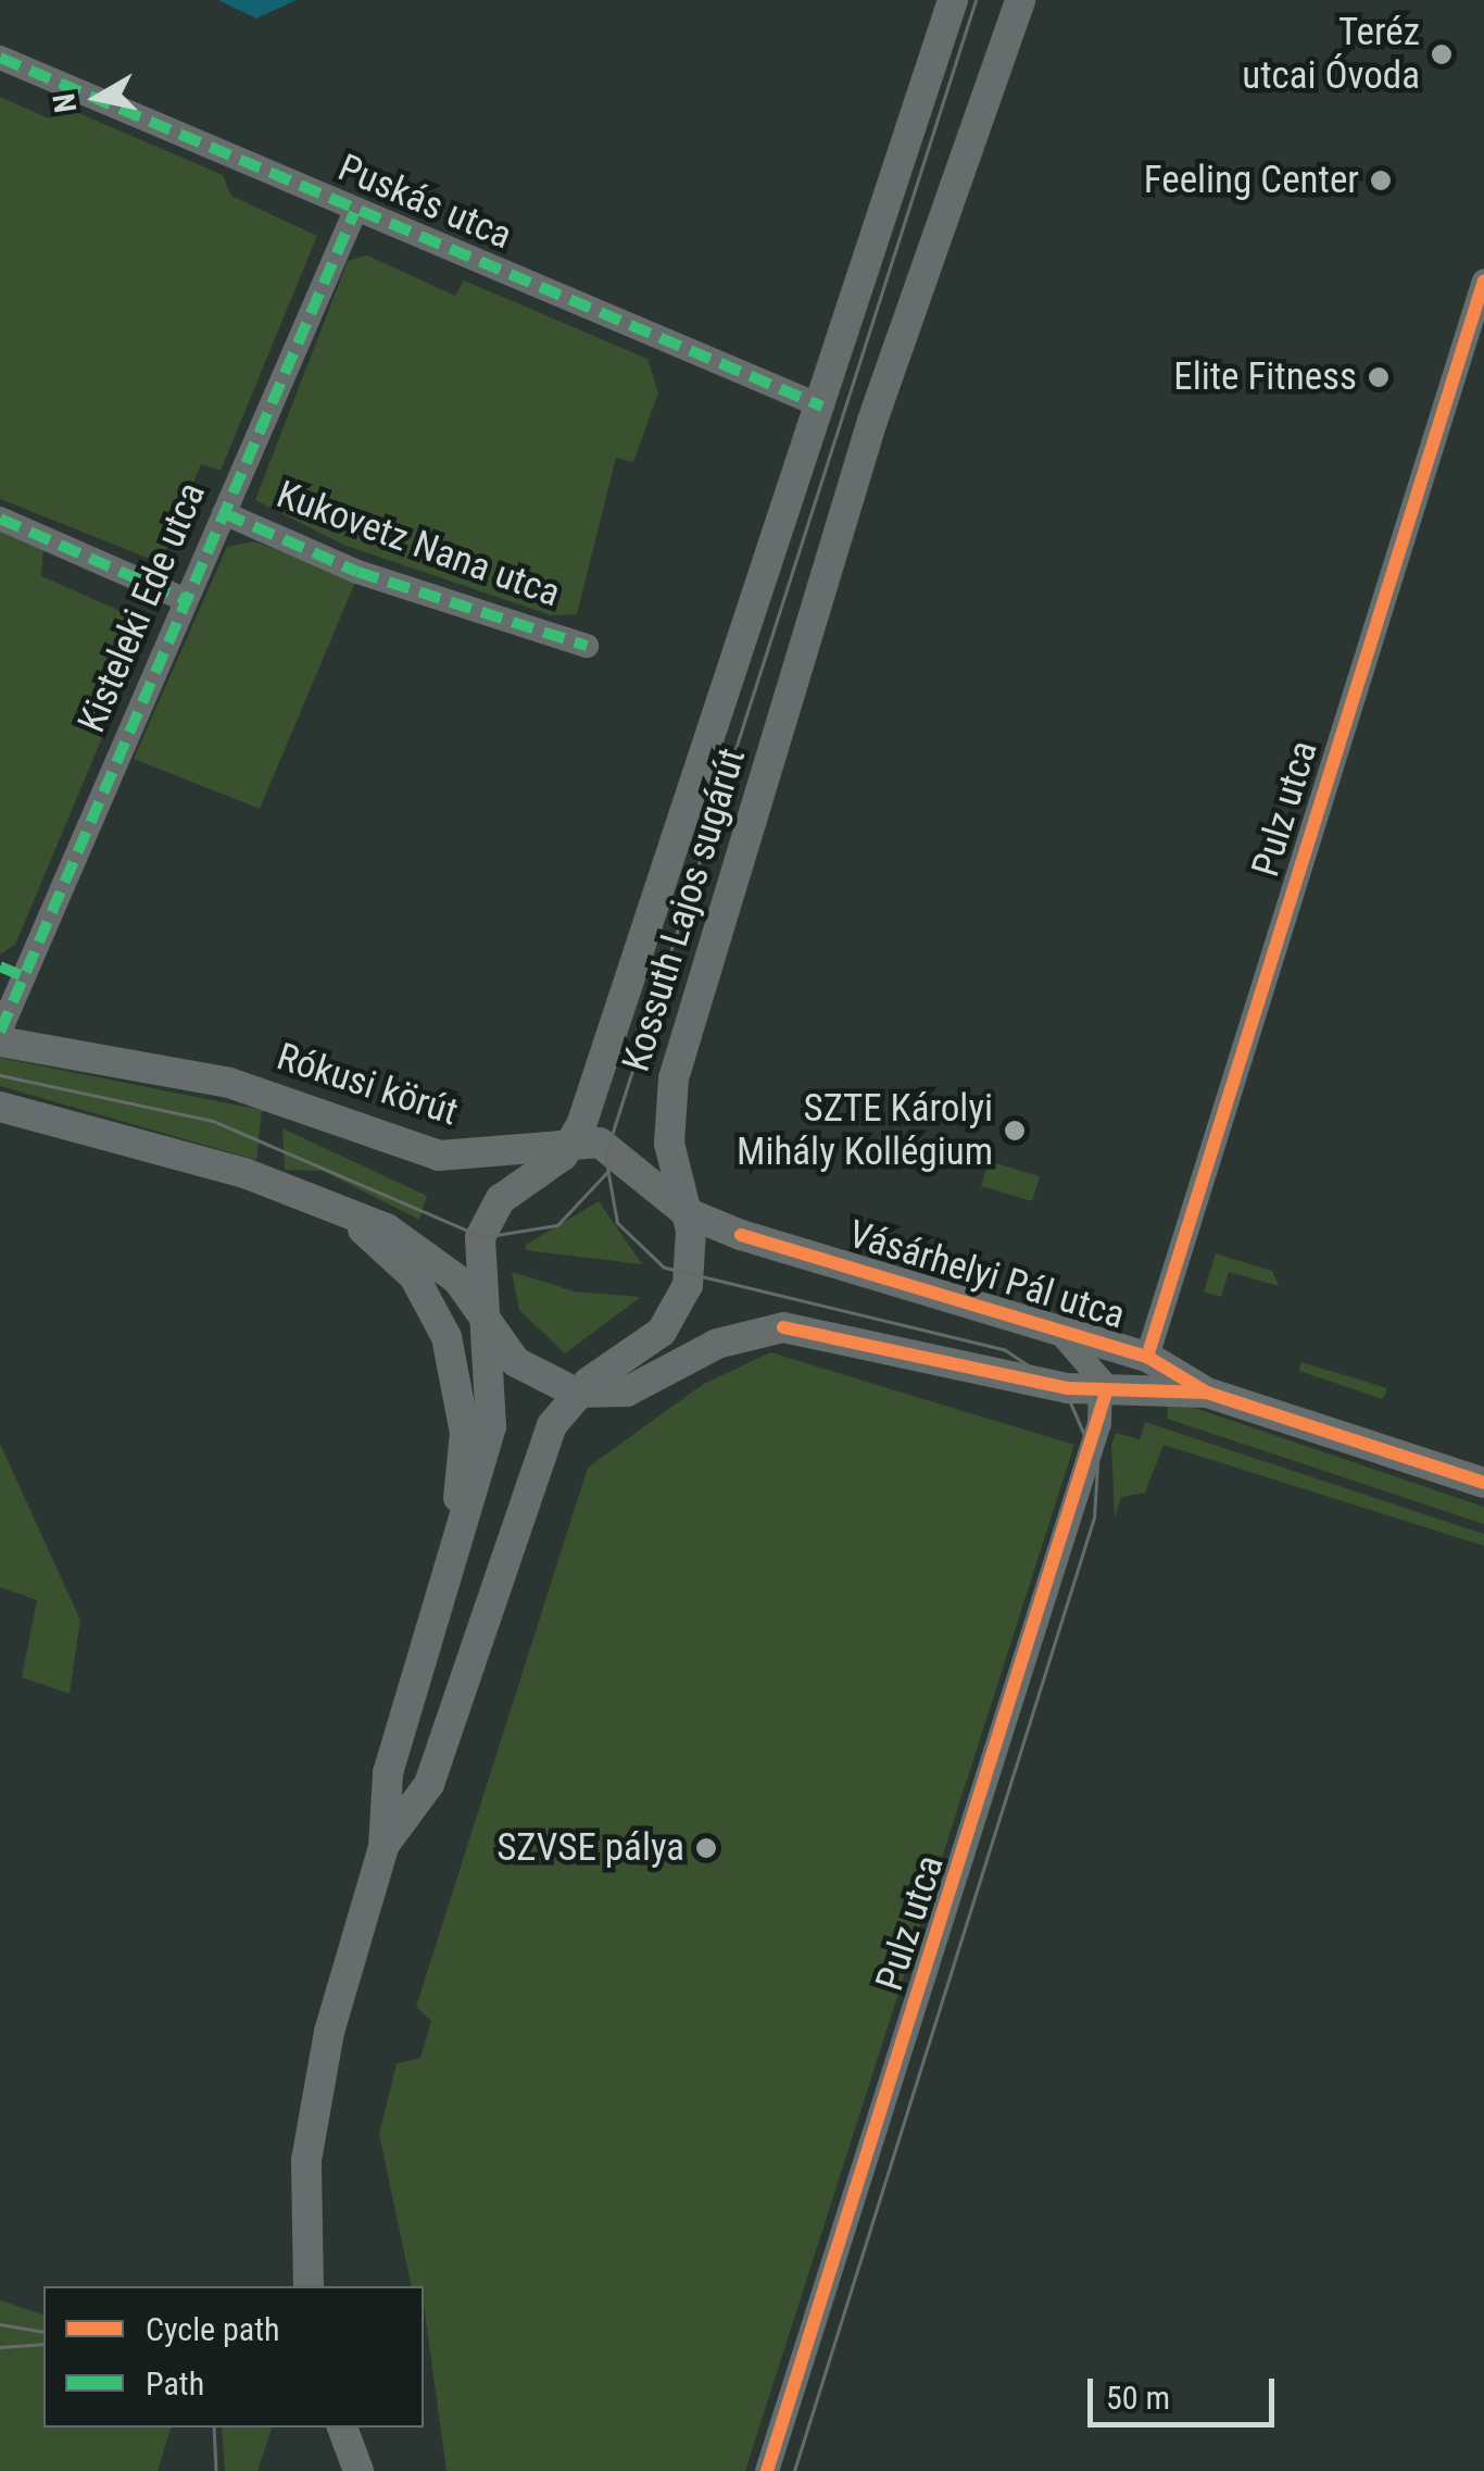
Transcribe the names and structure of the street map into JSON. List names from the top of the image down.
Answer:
{
  "streets": {
    "main road": ["Kossuth Lajos sugárút", "Rókusi körút", "Vásárhelyi Pál utca"],
    "street": [
      "Puskás utca",
      "Kukovetz Nana utca",
      "Kisteleki Ede utca",
      "Pulz utca"
    ]
  },
  "crossings": [
    ["Puskás utca", "Kisteleki Ede utca"],
    ["Puskás utca", "Kossuth Lajos sugárút"],
    ["Kukovetz Nana utca", "Kisteleki Ede utca"],
    ["Pulz utca", "Vásárhelyi Pál utca"],
    ["Kossuth Lajos sugárút", "Rókusi körút"],
    ["Kossuth Lajos sugárút", "Vásárhelyi Pál utca"],
    ["Rókusi körút", "Vásárhelyi Pál utca"]
  ],
  "places": [
    "Teréz utcai Óvoda",
    "Feeling Center",
    "Elite Fitness",
    "SZTE Károlyi Mihály Kollégium",
    "SZVSE pálya"
  ],
  "legend": ["Cycle path", "Path"],
  "scale_bar": "50 m",
  "north": "left"
}
